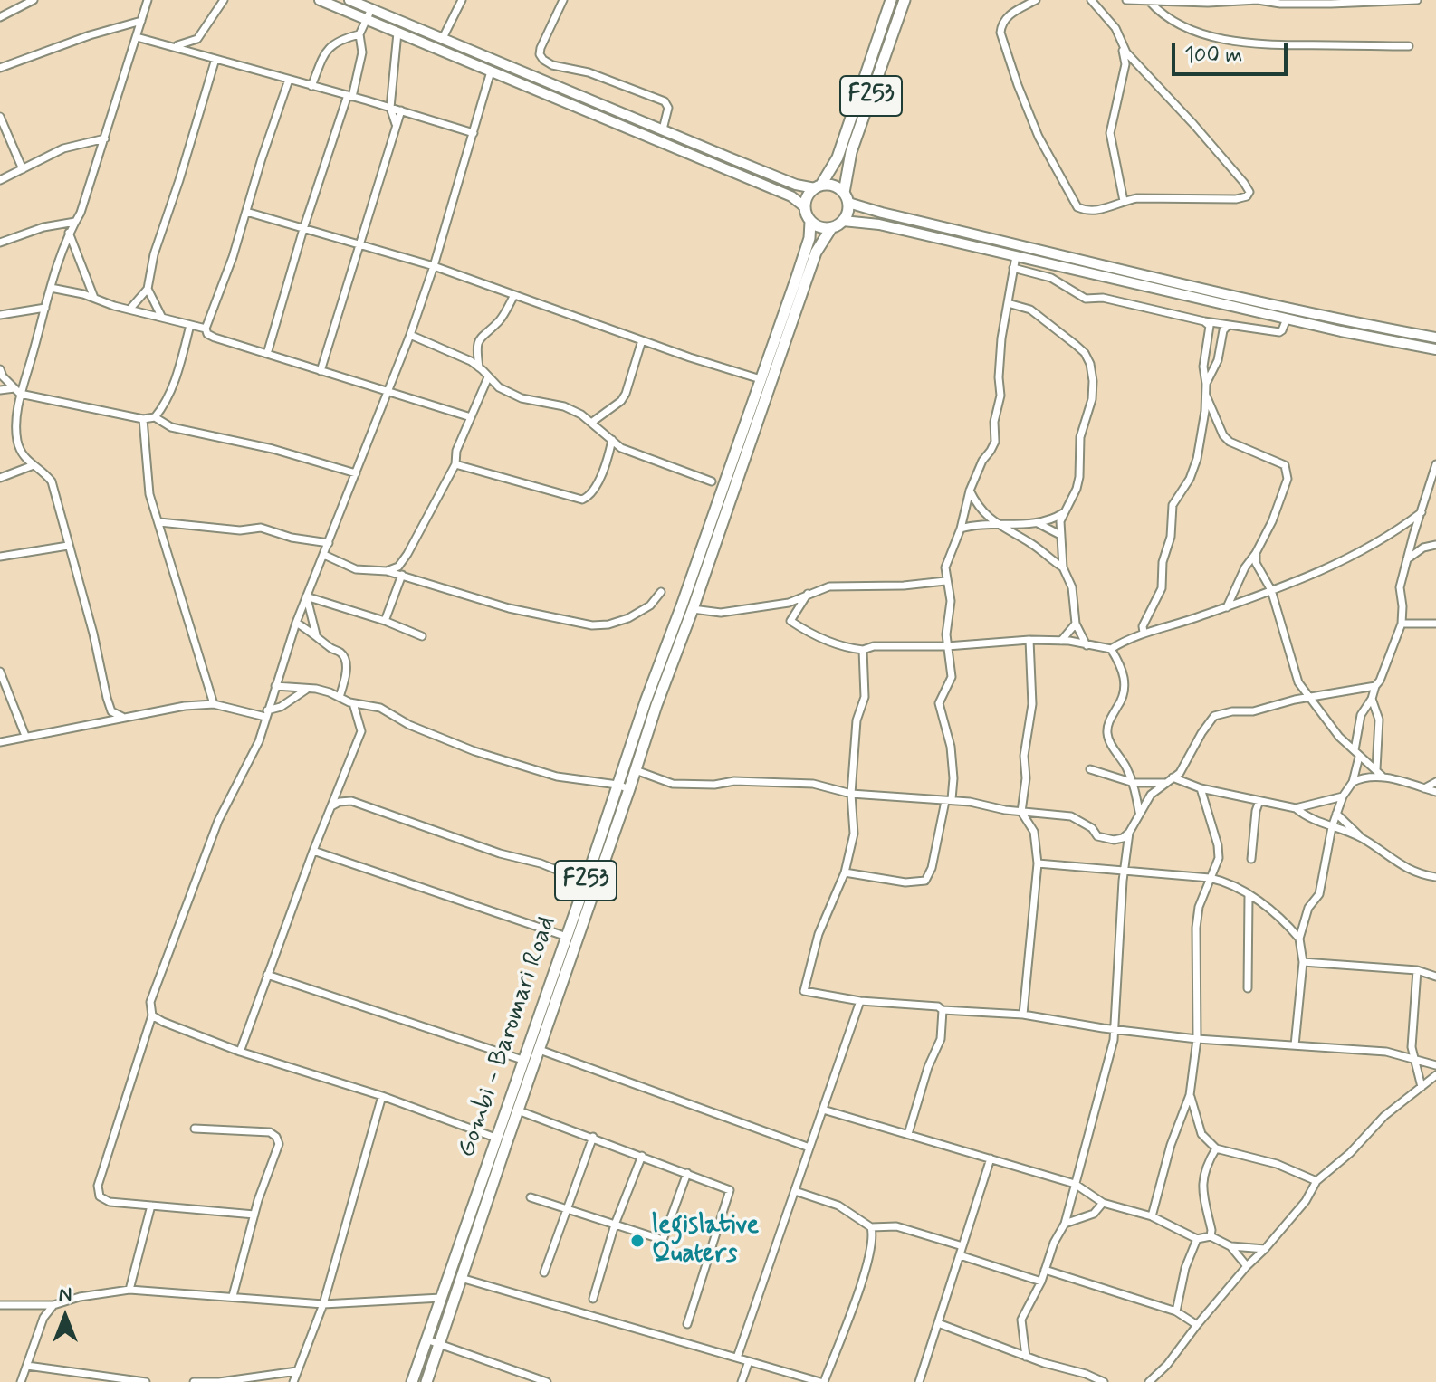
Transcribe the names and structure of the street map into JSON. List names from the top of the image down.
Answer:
{
  "streets": {
    "main road": ["F253", "Gombi - Baromari Road"]
  },
  "crossings": [
    ["F253", "Gombi - Baromari Road"]
  ],
  "places": ["legislative Quaters"],
  "scale_bar": "100 m",
  "north": "top"
}
